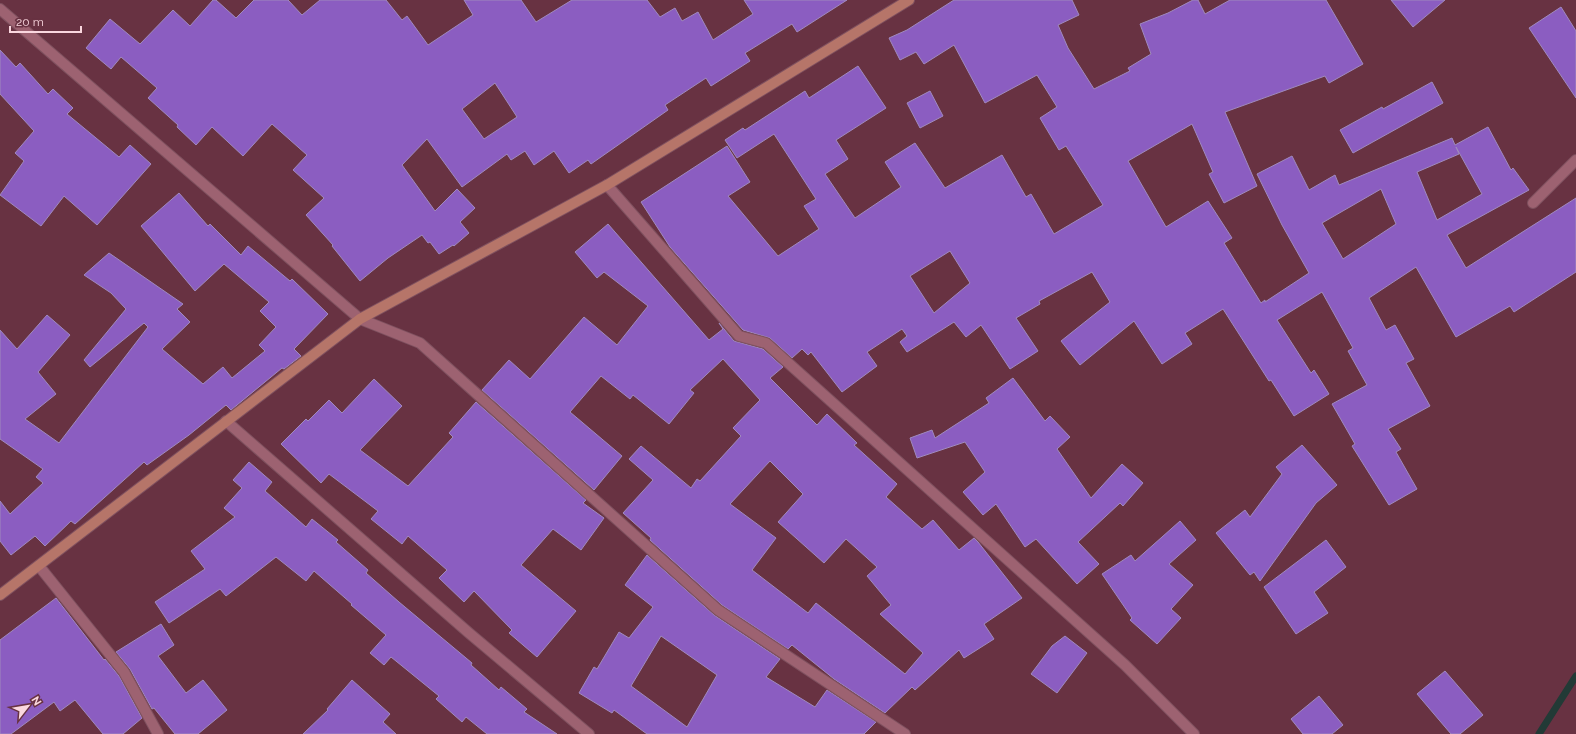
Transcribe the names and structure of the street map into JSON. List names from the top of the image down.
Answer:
{
  "scale_bar": "20 m",
  "north": "top right"
}
